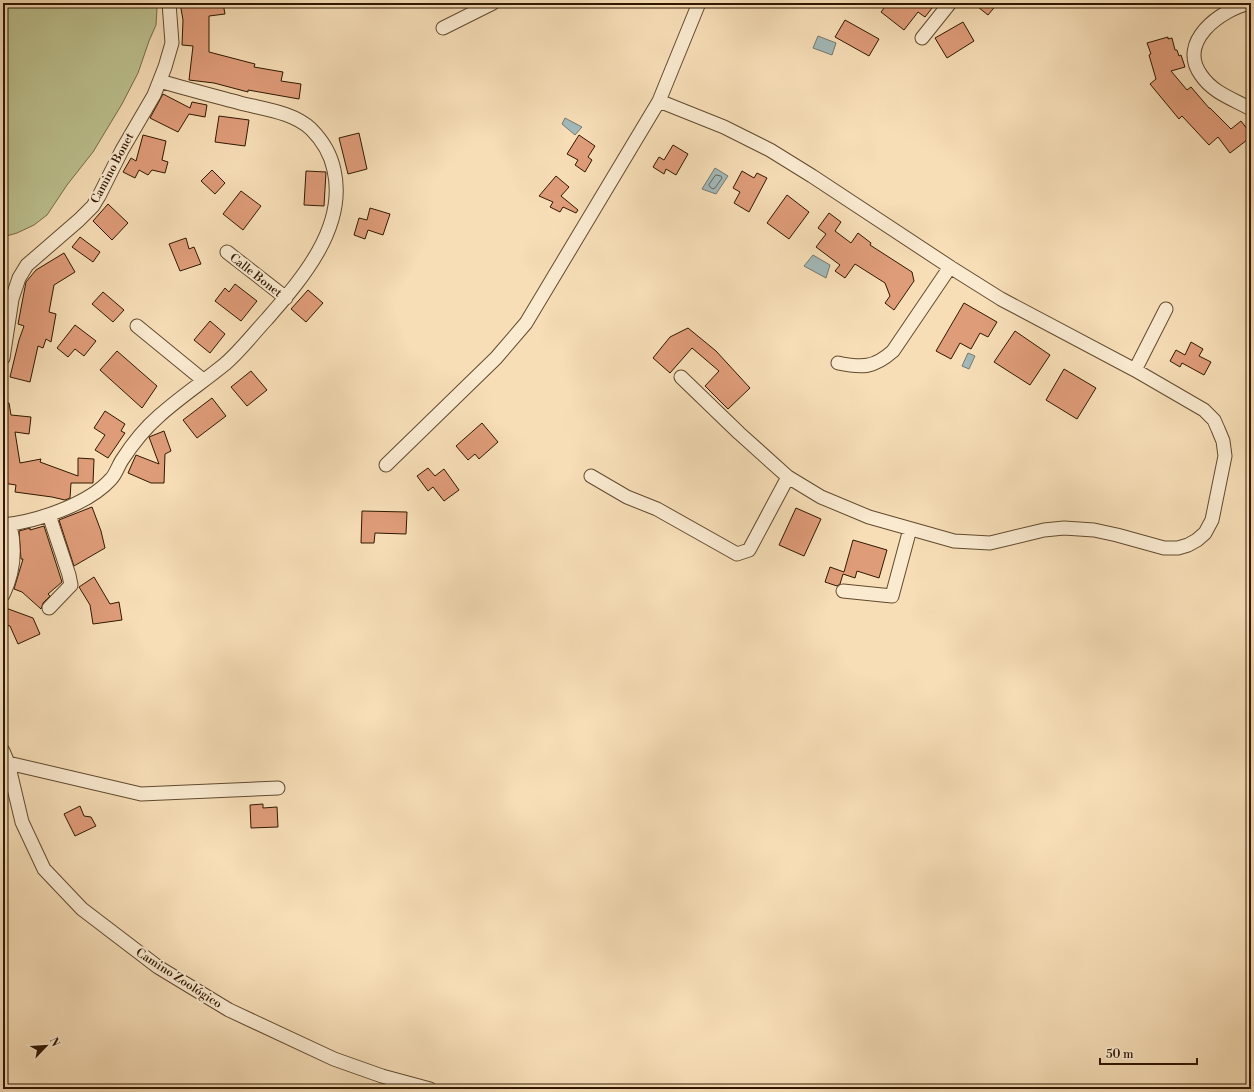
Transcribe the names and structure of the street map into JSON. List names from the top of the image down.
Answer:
{
  "streets": {
    "street": ["Camino Bonet", "Calle Bonet", "Camino Zoológico"]
  },
  "scale_bar": "50 m",
  "north": "top right"
}
